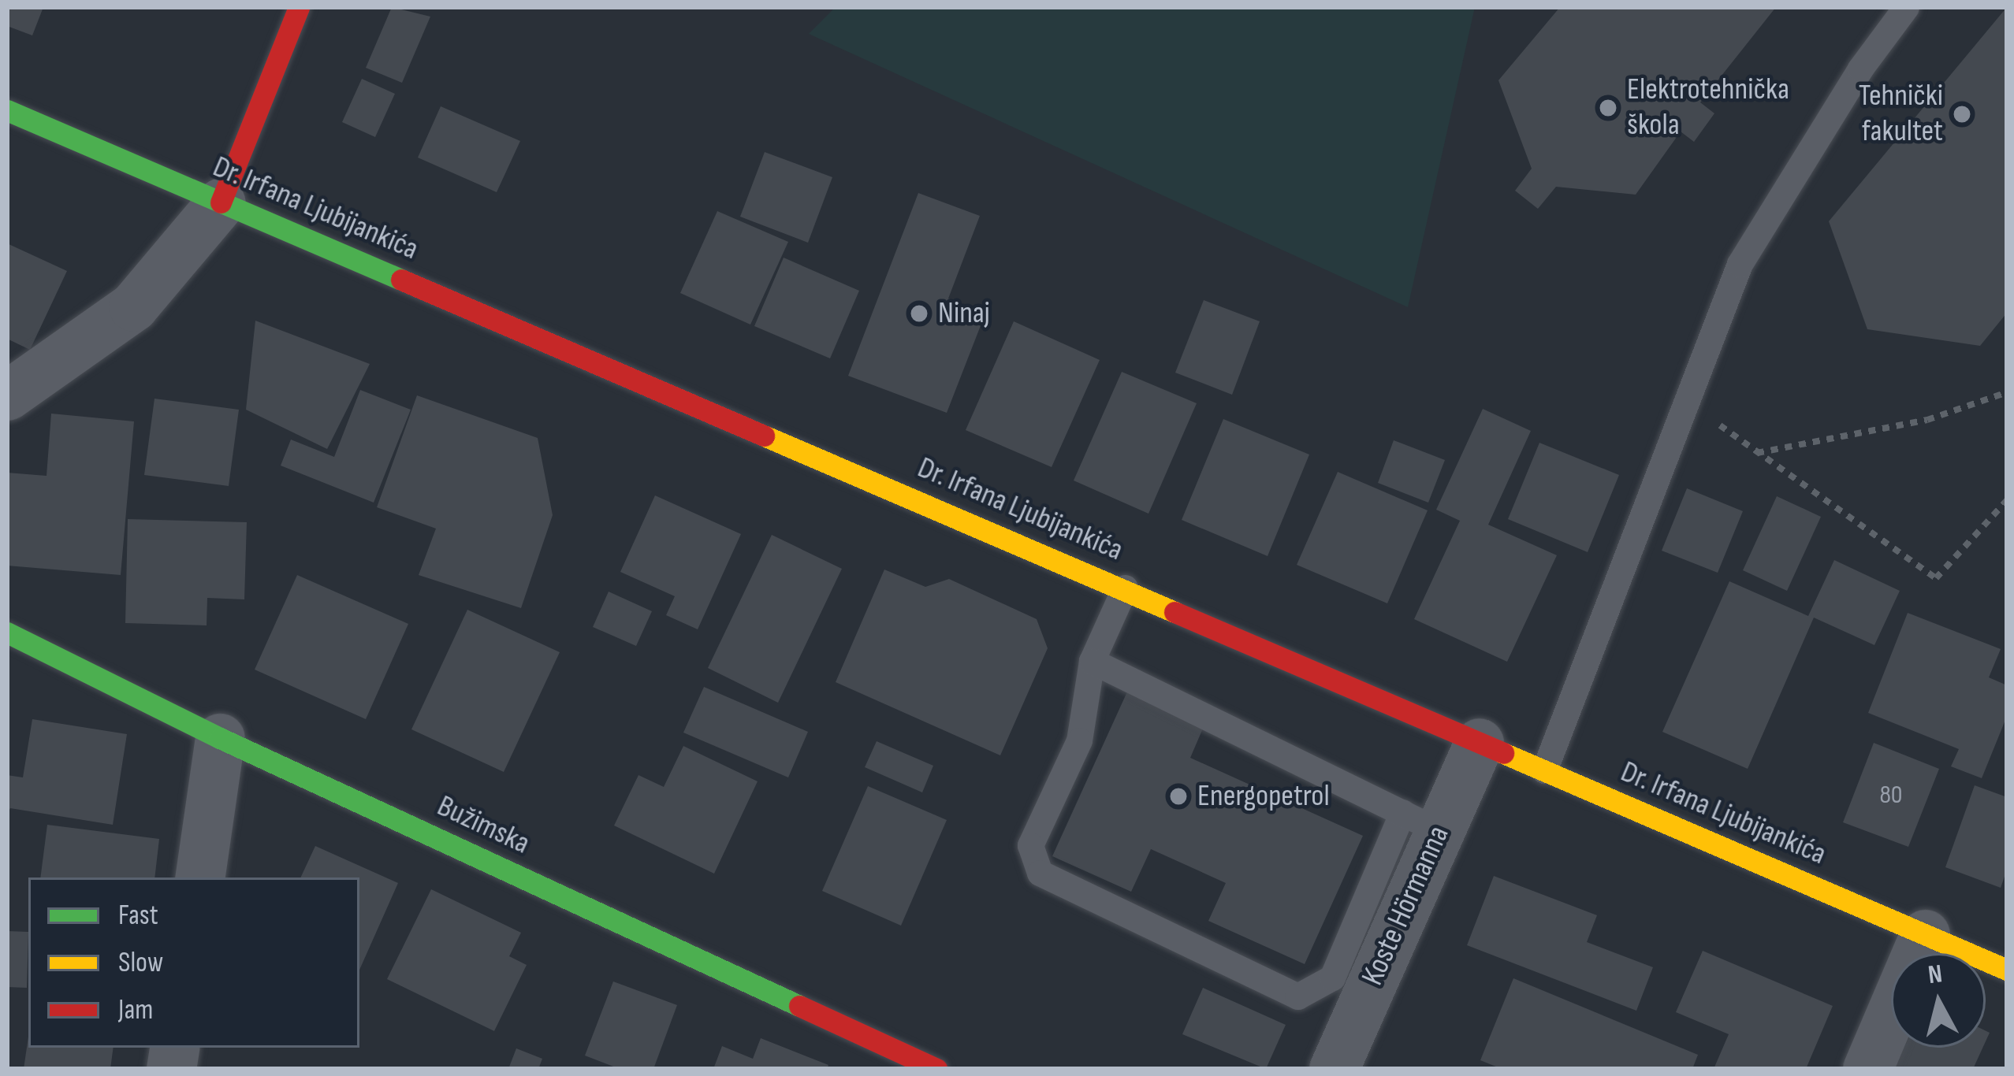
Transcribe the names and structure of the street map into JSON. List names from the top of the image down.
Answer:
{
  "streets": {
    "main road": ["Dr. Irfana Ljubijankića", "Bužimska"],
    "street": ["Koste Hörmanna"]
  },
  "crossings": [
    ["Dr. Irfana Ljubijankića", "Koste Hörmanna"]
  ],
  "places": [
    "Elektrotehnička škola",
    "Tehnički fakultet",
    "Ninaj",
    "Energopetrol"
  ],
  "house_numbers": ["80"],
  "legend": ["Fast", "Slow", "Jam"],
  "north": "top"
}
